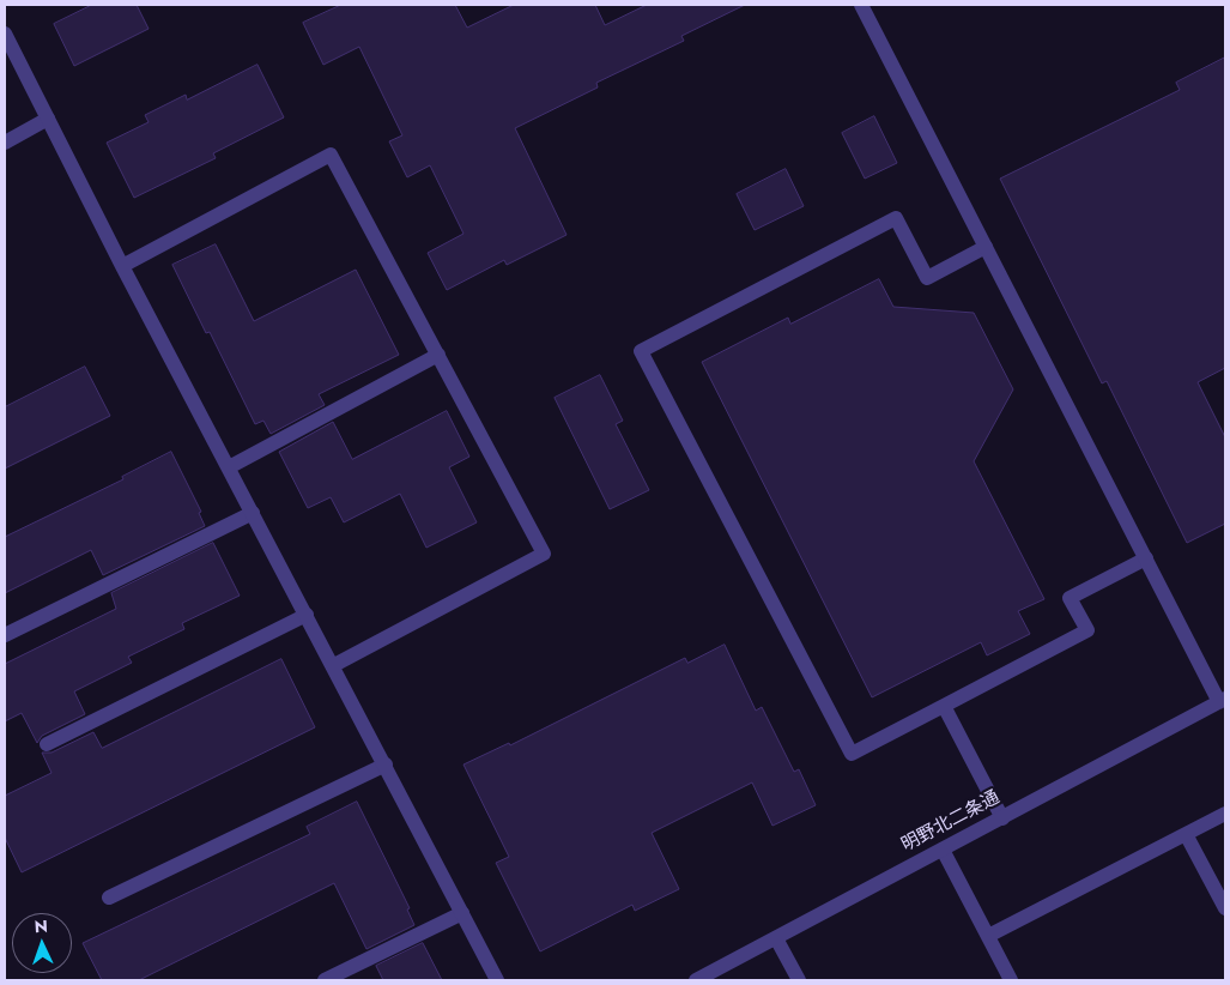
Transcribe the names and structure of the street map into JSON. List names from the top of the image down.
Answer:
{
  "streets": {
    "street": ["明野北二条通"]
  },
  "north": "top"
}
